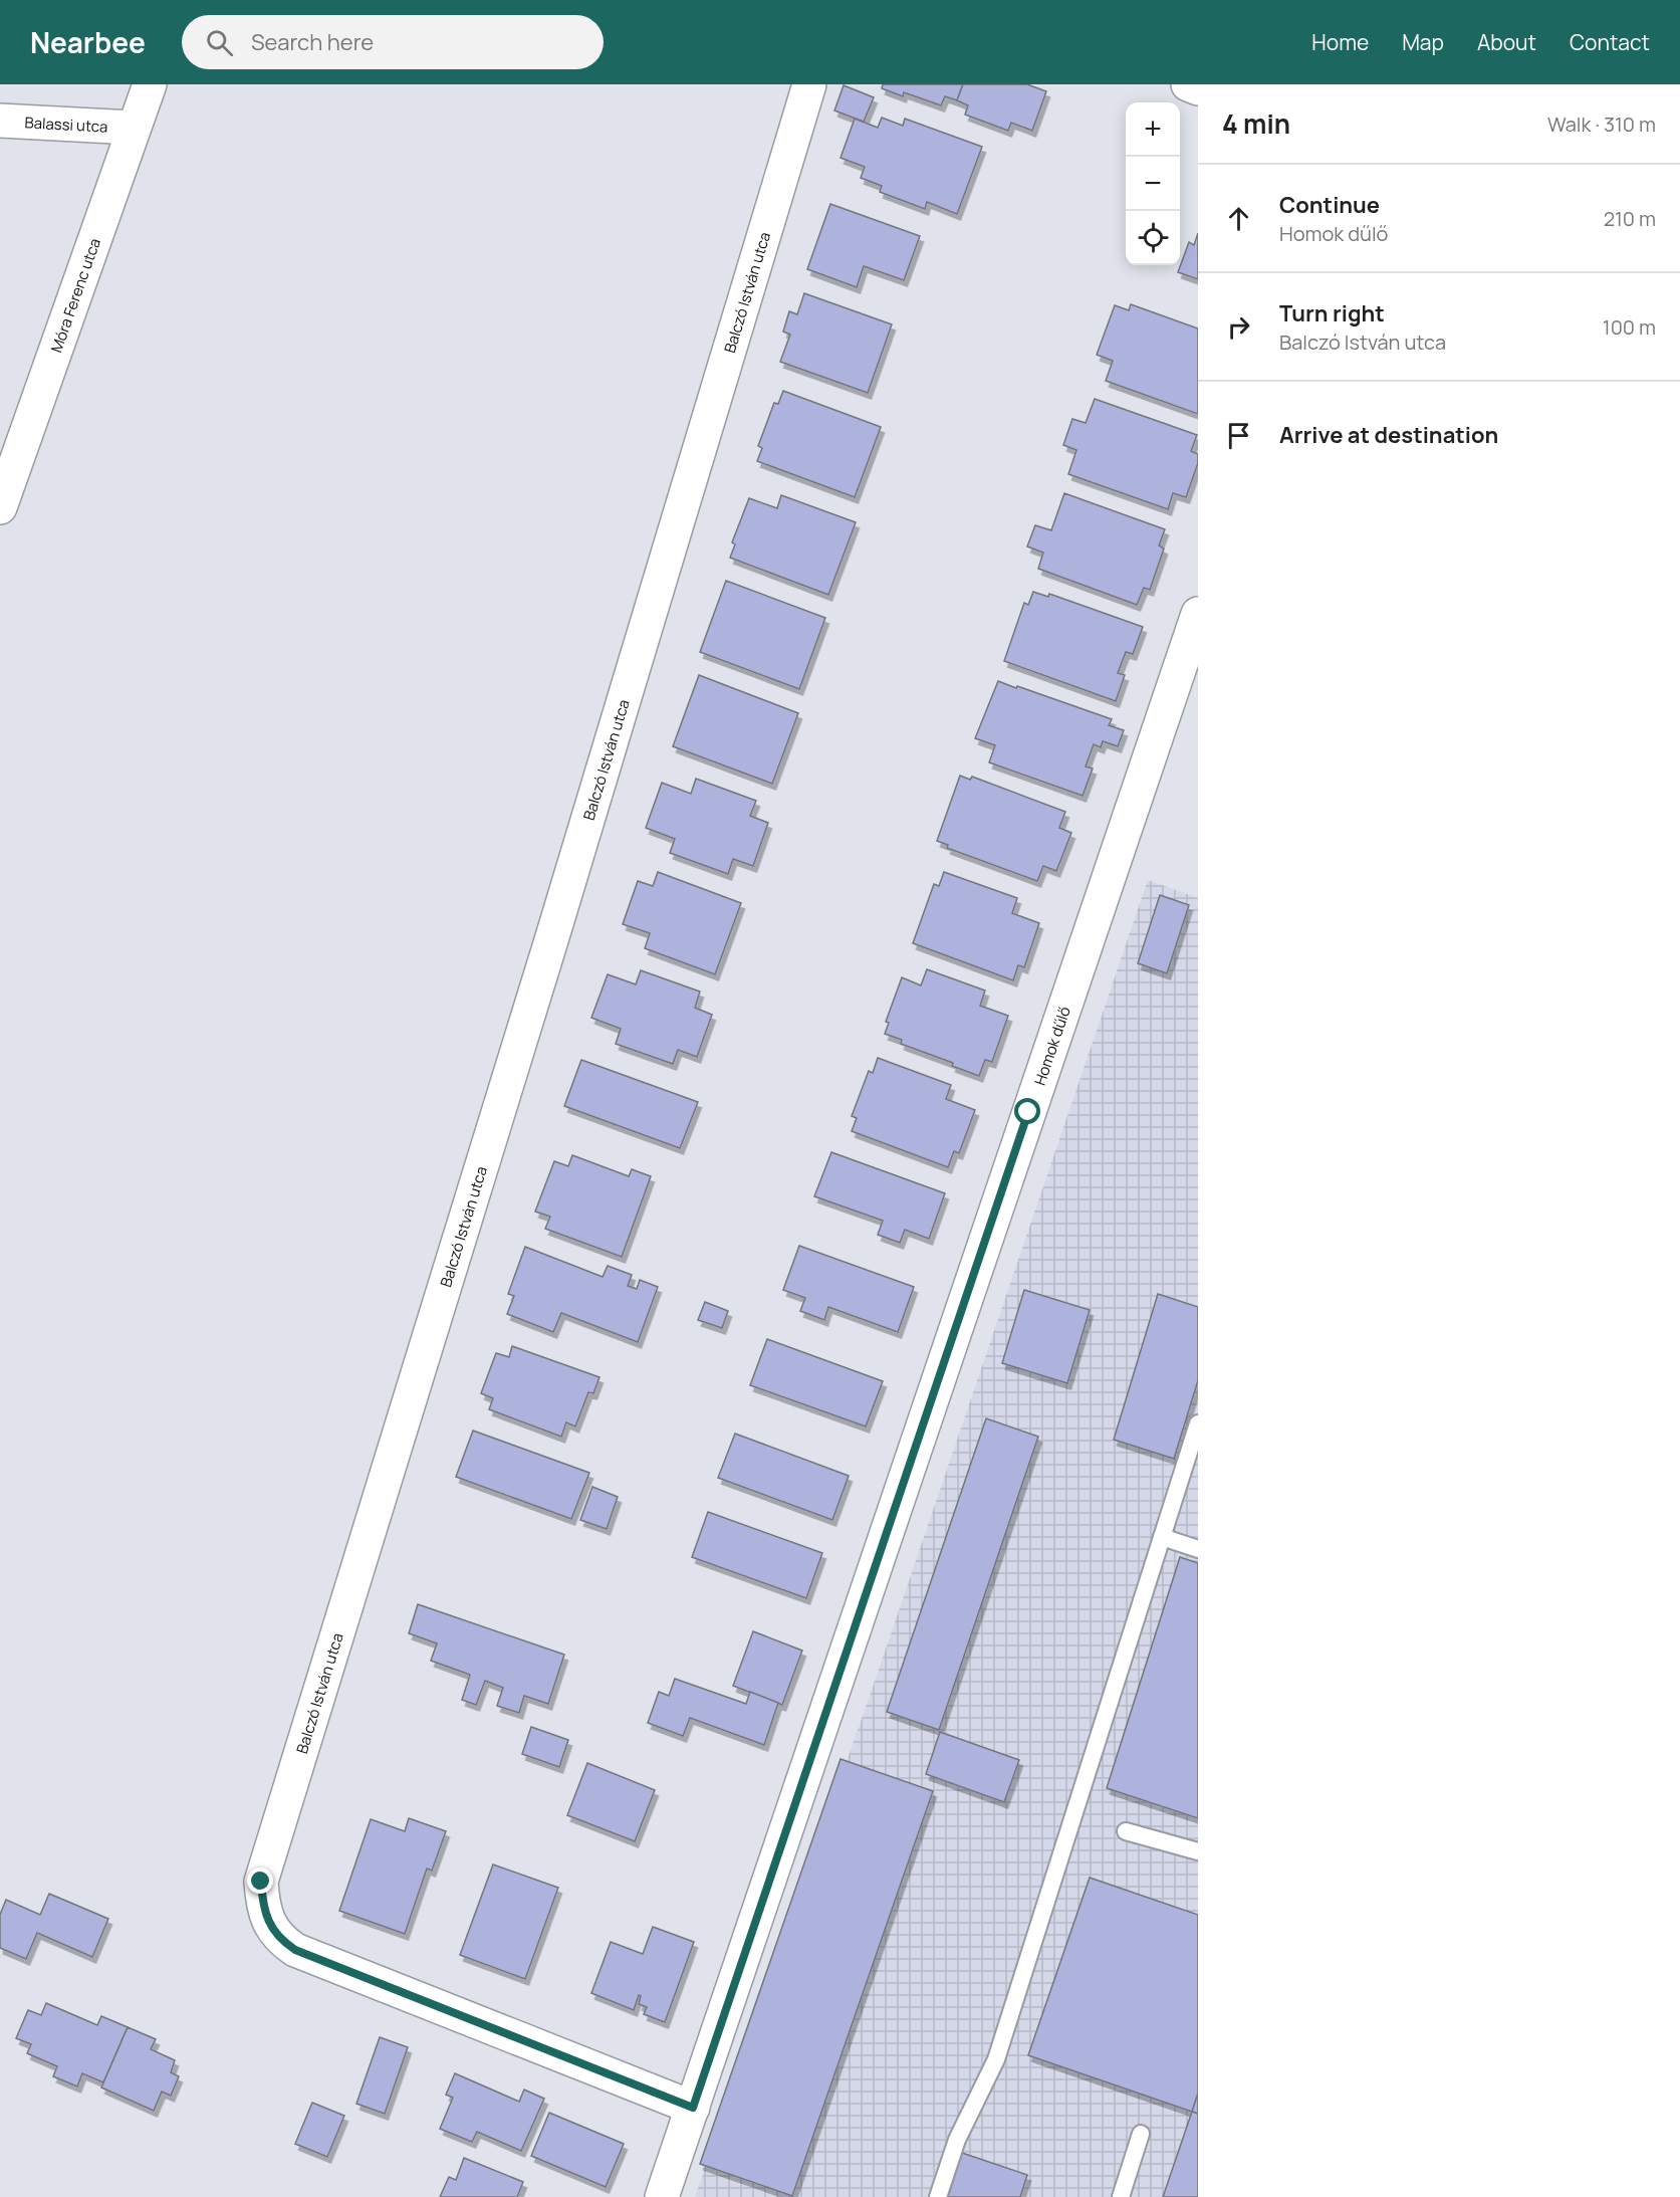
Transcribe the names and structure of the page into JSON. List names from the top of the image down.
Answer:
{
  "streets": {
    "street": [
      "Balassi utca",
      "Balczó István utca",
      "Móra Ferenc utca",
      "Homok dűlő"
    ]
  },
  "crossings": [
    ["Balassi utca", "Móra Ferenc utca"],
    ["Balczó István utca", "Homok dűlő"]
  ],
  "page": {
    "header": "Nearbee",
    "search": "Search here",
    "nav": [
      "Home",
      "Map",
      "About",
      "Contact"
    ],
    "heading": ["4 min", "Walk · 310 m"],
    "map_buttons": ["+", "−"],
    "list": [
      ["Continue", "Homok dűlő", "210 m"],
      ["Turn right", "Balczó István utca", "100 m"],
      "Arrive at destination"
    ]
  }
}
